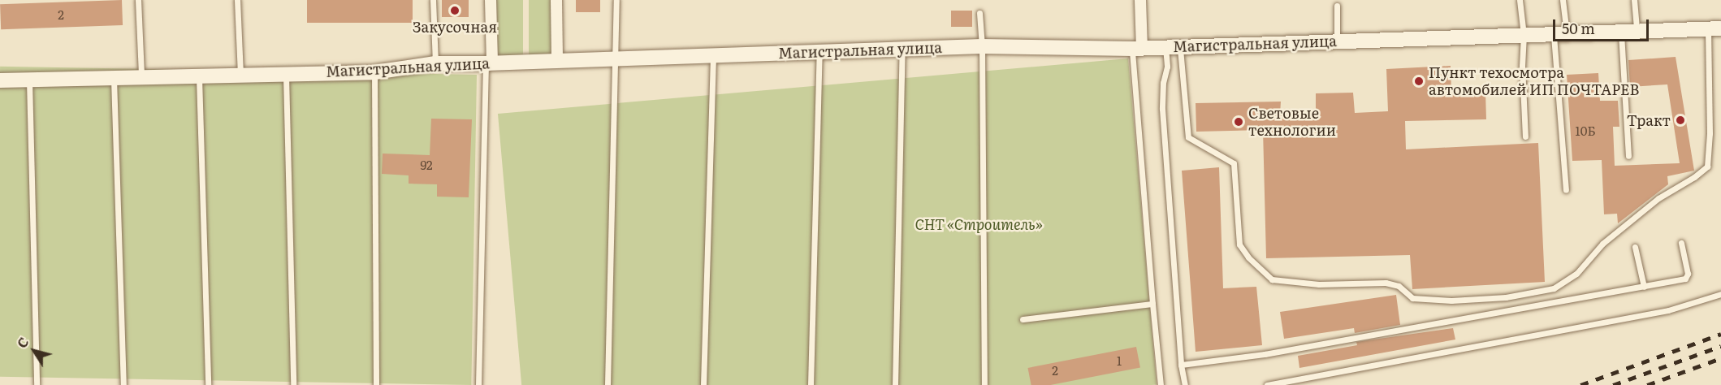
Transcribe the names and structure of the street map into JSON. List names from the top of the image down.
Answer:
{
  "streets": {
    "street": ["Магистральная улица"]
  },
  "parks": ["СНТ «Строитель»"],
  "places": [
    "Закусочная",
    "Пункт техосмотра автомобилей ИП ПОЧТАРЕВ",
    "Тракт",
    "Световые технологии"
  ],
  "house_numbers": [
    "2",
    "10Б",
    "92",
    "1",
    "2"
  ],
  "scale_bar": "50 m",
  "north": "top left"
}
